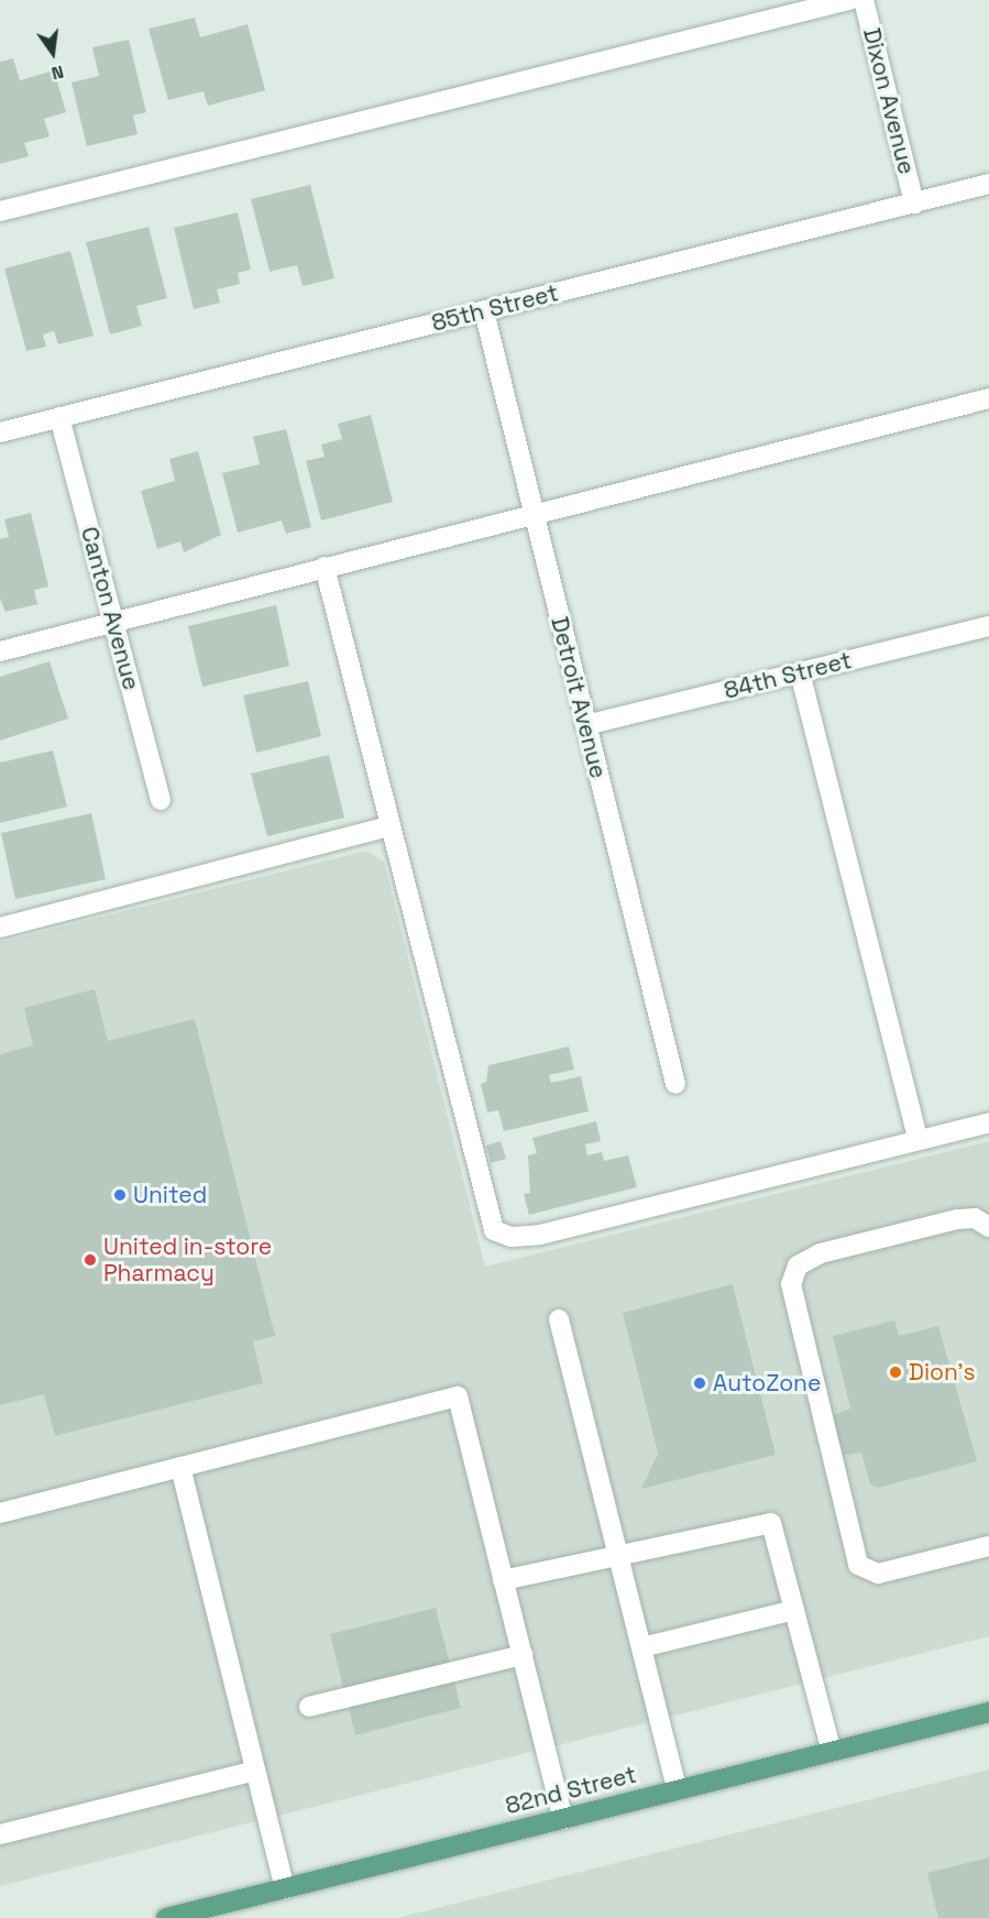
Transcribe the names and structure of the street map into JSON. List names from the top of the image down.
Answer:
{
  "streets": {
    "main road": ["82nd Street"],
    "street": [
      "Dixon Avenue",
      "85th Street",
      "Canton Avenue",
      "84th Street",
      "Detroit Avenue"
    ]
  },
  "crossings": [
    ["Dixon Avenue", "85th Street"],
    ["85th Street", "Canton Avenue"],
    ["85th Street", "Detroit Avenue"],
    ["84th Street", "Detroit Avenue"]
  ],
  "places": [
    "United",
    "United in-store Pharmacy",
    "Dion's",
    "AutoZone"
  ],
  "north": "bottom"
}
